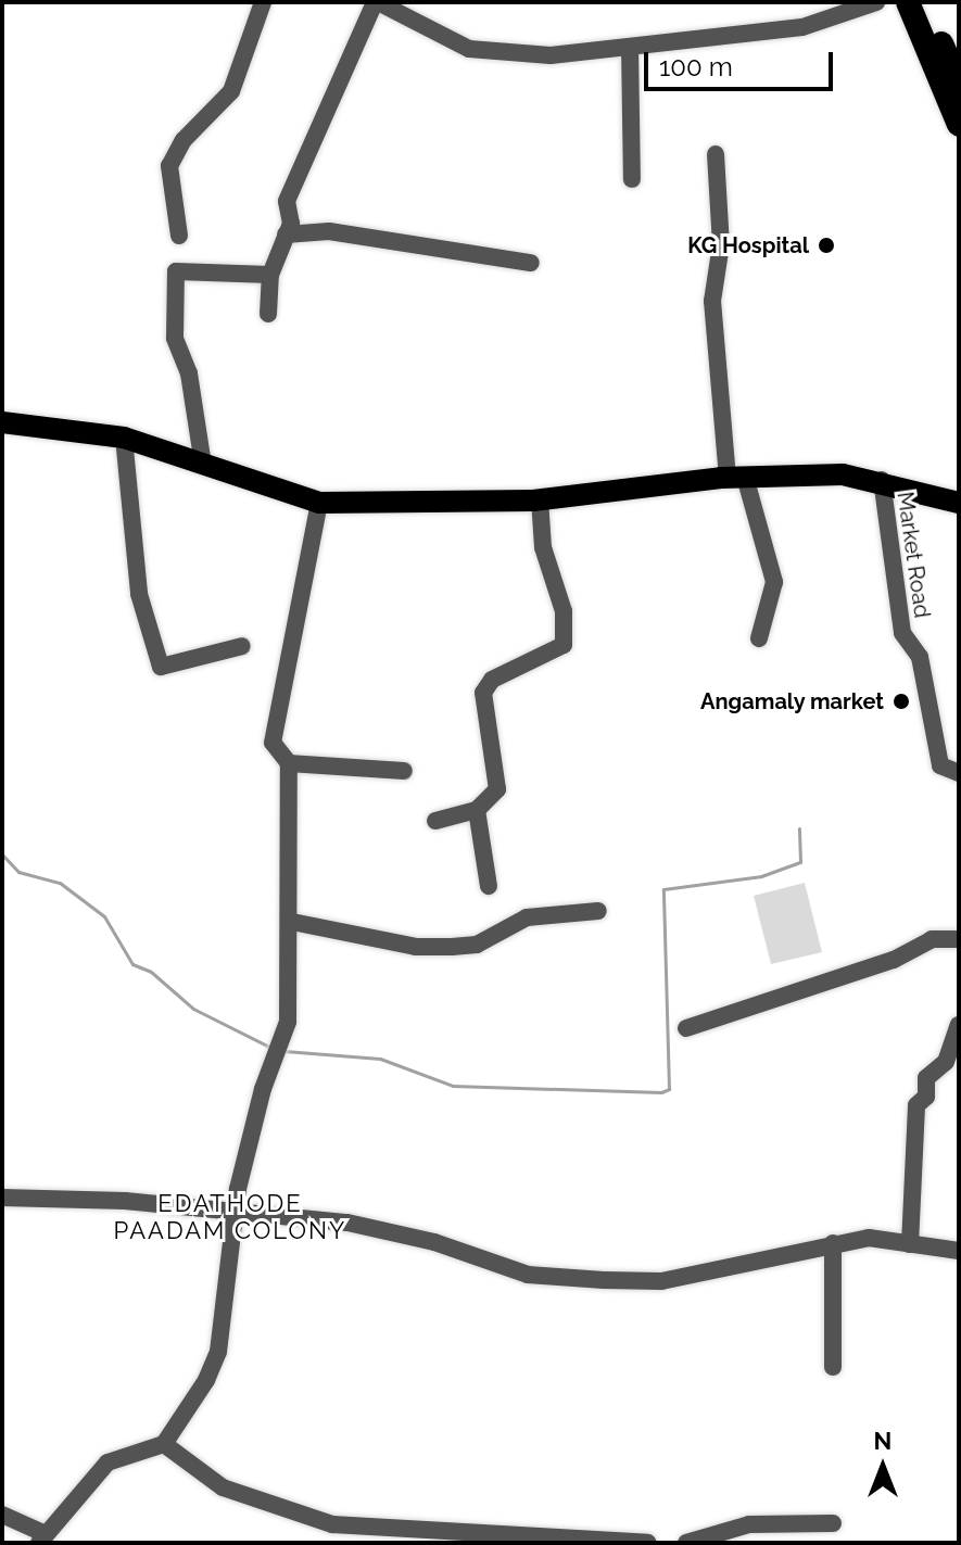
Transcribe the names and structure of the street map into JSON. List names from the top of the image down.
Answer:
{
  "streets": {
    "street": ["Market Road"]
  },
  "districts": ["EDATHODE PAADAM COLONY"],
  "places": ["KG Hospital", "Angamaly market"],
  "scale_bar": "100 m",
  "north": "top"
}
